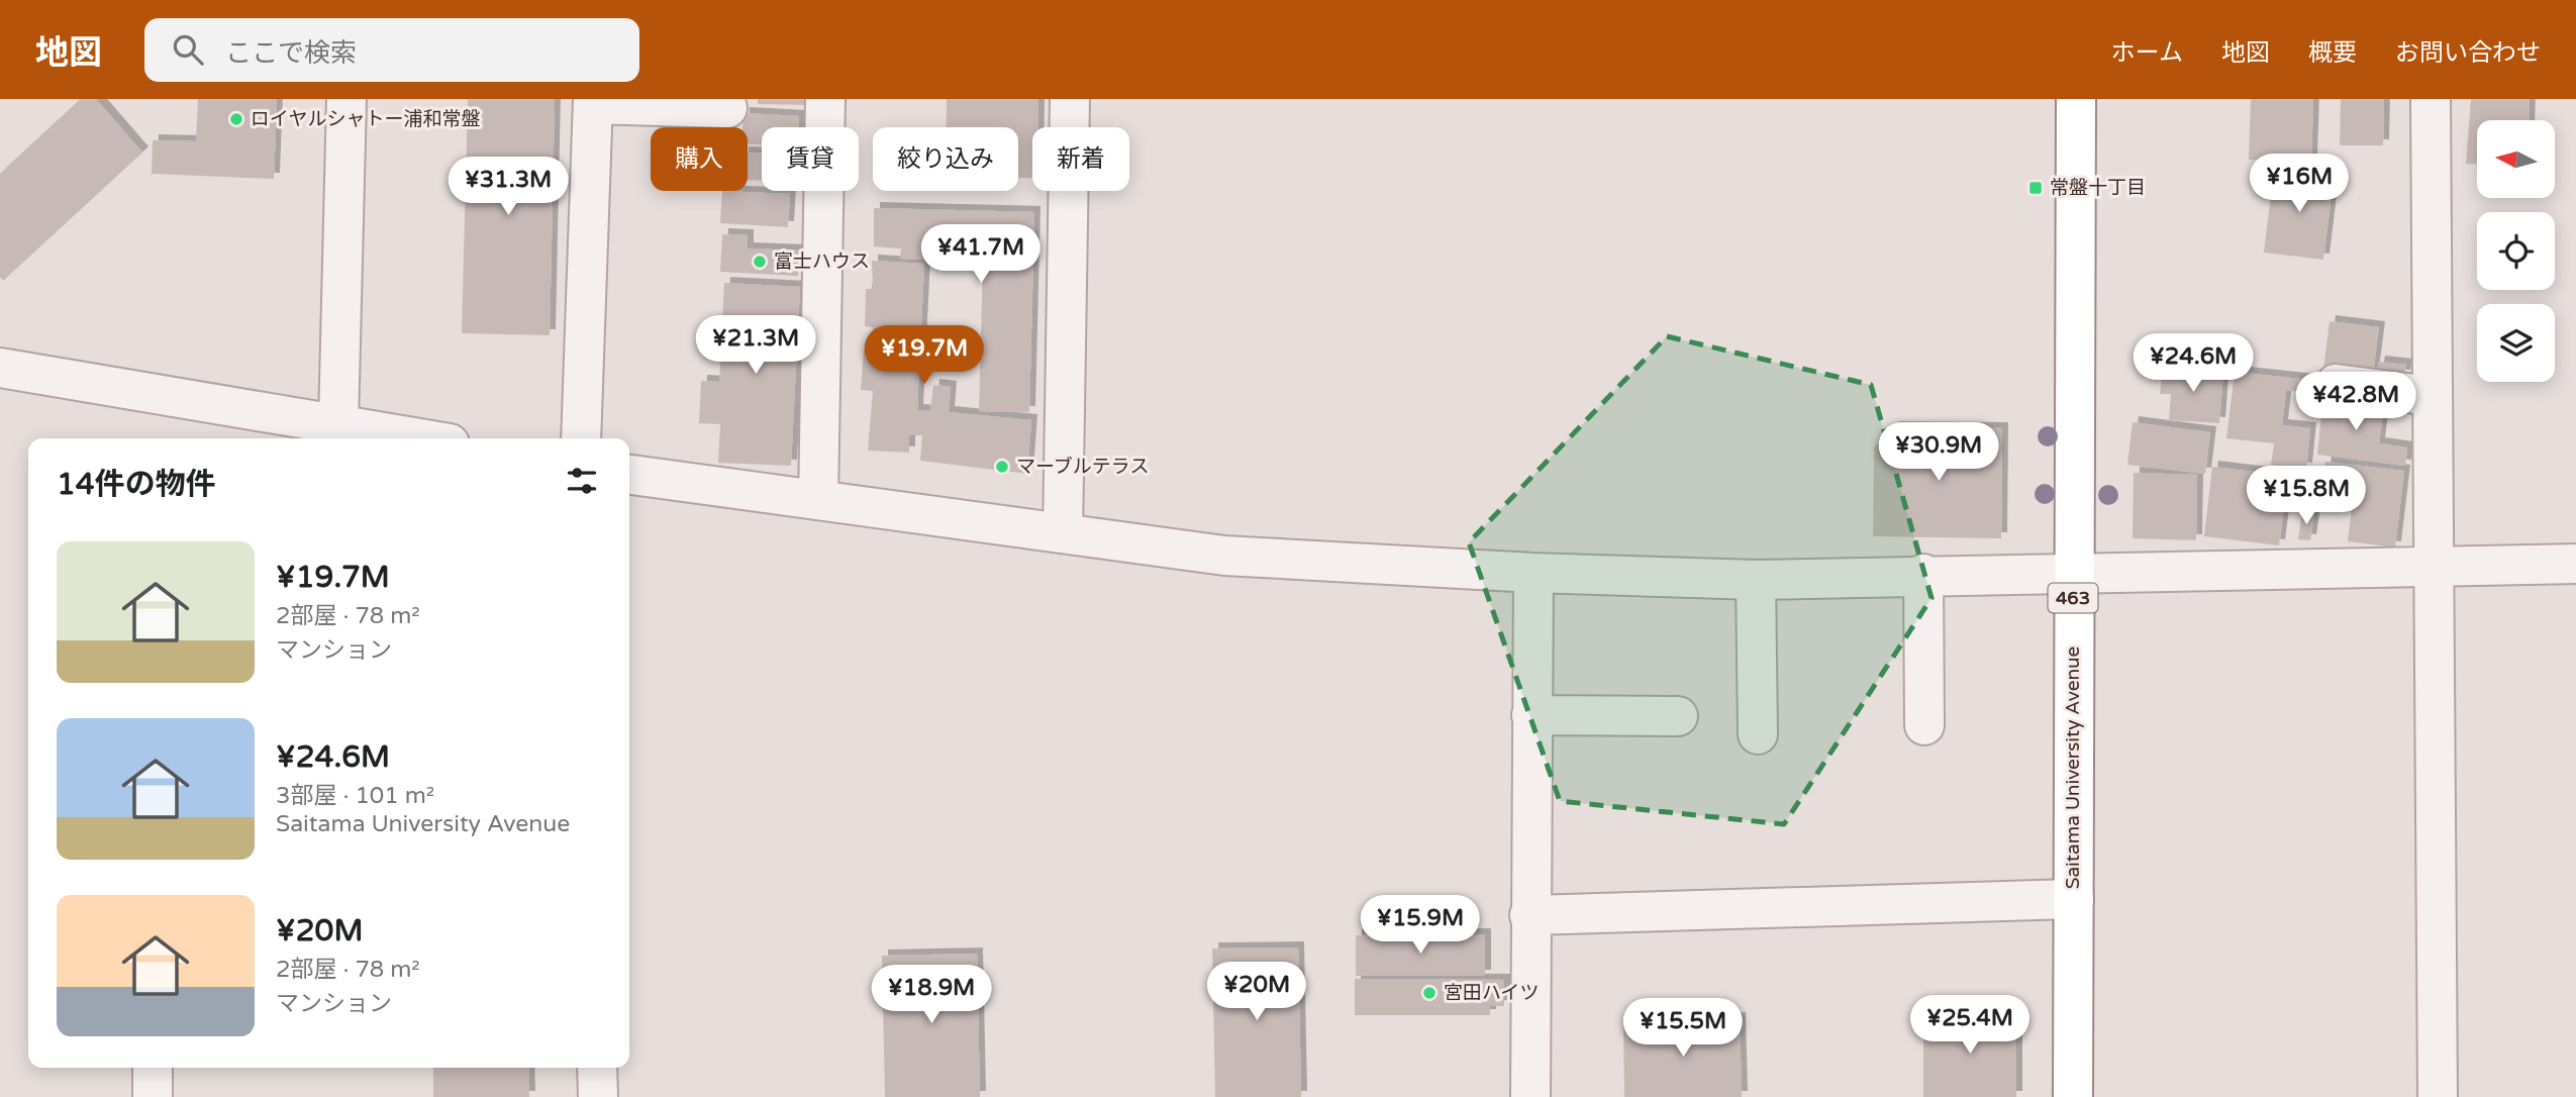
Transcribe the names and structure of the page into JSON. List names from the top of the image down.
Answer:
{
  "streets": {
    "highway": ["463", "Saitama University Avenue"]
  },
  "places": {
    "other": [
      "ロイヤルシャトー浦和常盤",
      "富士ハウス",
      "マーブルテラス",
      "宮田ハイツ"
    ],
    "transit": ["常盤十丁目"]
  },
  "north": "left",
  "page": {
    "header": "地図",
    "search": "ここで検索",
    "nav": [
      "ホーム",
      "地図",
      "概要",
      "お問い合わせ"
    ],
    "chip": [
      "購入",
      "賃貸",
      "絞り込み",
      "新着"
    ],
    "price": [
      "¥16M",
      "¥31.3M",
      "¥41.7M",
      "¥21.3M",
      "¥19.7M",
      "¥24.6M",
      "¥42.8M",
      "¥30.9M",
      "¥15.8M",
      "¥15.9M",
      "¥20M",
      "¥18.9M",
      "¥25.4M",
      "¥15.5M"
    ],
    "heading": "14件の物件",
    "list": [
      {
        "name": "¥19.7M",
        "note": "2部屋 · 78 m² · マンション"
      },
      {
        "name": "¥24.6M",
        "note": "3部屋 · 101 m² · Saitama University Avenue"
      },
      {
        "name": "¥20M",
        "note": "2部屋 · 78 m² · マンション"
      }
    ]
  }
}
